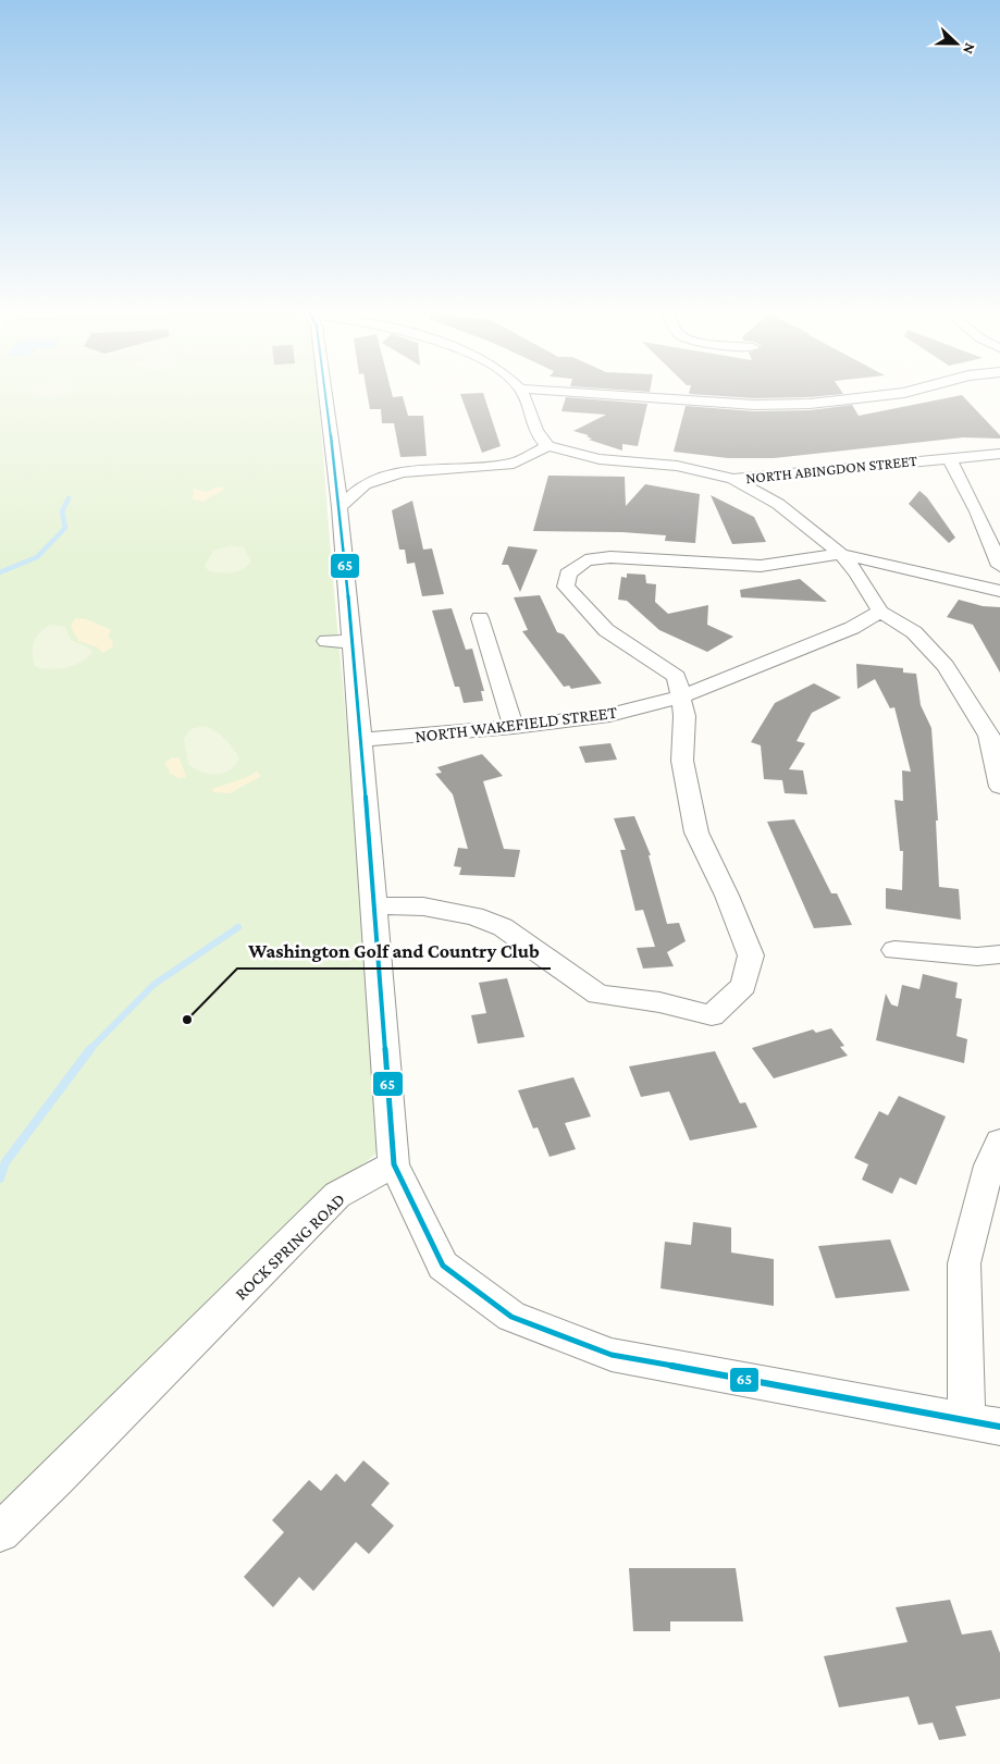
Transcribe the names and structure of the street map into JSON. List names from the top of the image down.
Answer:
{
  "streets": {
    "street": ["NORTH ABINGDON STREET", "NORTH WAKEFIELD STREET", "ROCK SPRING ROAD"]
  },
  "places": ["Washington Golf and Country Club"],
  "lines": ["transit line 65"],
  "north": "right"
}
